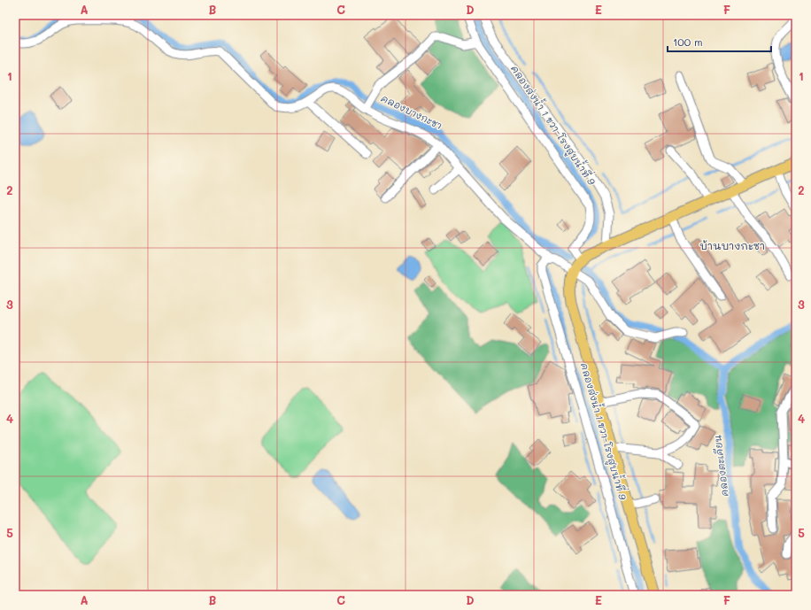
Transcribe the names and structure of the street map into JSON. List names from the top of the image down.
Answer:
{
  "districts": ["บ้านบางกะชา"],
  "water": ["คลองบางกะชา", "คลองส่งน้ำ 1 ขวา-โรงสูบน้ำที่ 9", "คลองตะเคียน"],
  "scale_bar": "100 m",
  "grid": {
    "columns": [
      "A",
      "B",
      "C",
      "D",
      "E",
      "F"
    ],
    "rows": [
      "1",
      "2",
      "3",
      "4",
      "5"
    ]
  }
}
